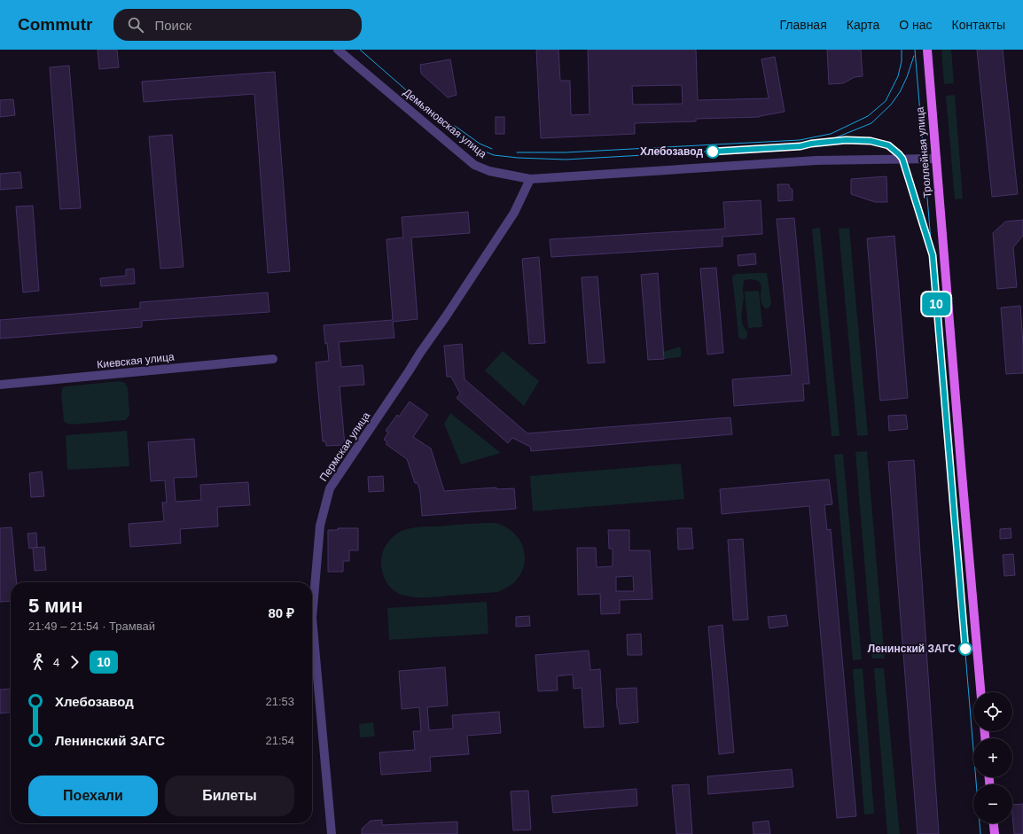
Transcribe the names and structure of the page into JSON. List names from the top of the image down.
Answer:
{
  "streets": {
    "main road": ["Троллейная улица"],
    "street": ["Демьяновская улица", "Киевская улица", "Пермская улица"]
  },
  "crossings": [
    ["Демьяновская улица", "Троллейная улица"],
    ["Демьяновская улица", "Пермская улица"]
  ],
  "places": ["Хлебозавод", "Ленинский ЗАГС"],
  "lines": ["tram line 10"],
  "page": {
    "header": "Commutr",
    "search": "Поиск",
    "nav": [
      "Главная",
      "Карта",
      "О нас",
      "Контакты"
    ],
    "on_map": "10",
    "heading": ["5 мин", "21:49 – 21:54 · Трамвай", "80 ₽"],
    "legs": ["4", "10"],
    "list": [
      {
        "name": "Хлебозавод",
        "value": "21:53"
      },
      {
        "name": "Ленинский ЗАГС",
        "value": "21:54"
      }
    ],
    "map_buttons": ["+", "−"],
    "buttons": ["Поехали", "Билеты"]
  }
}
